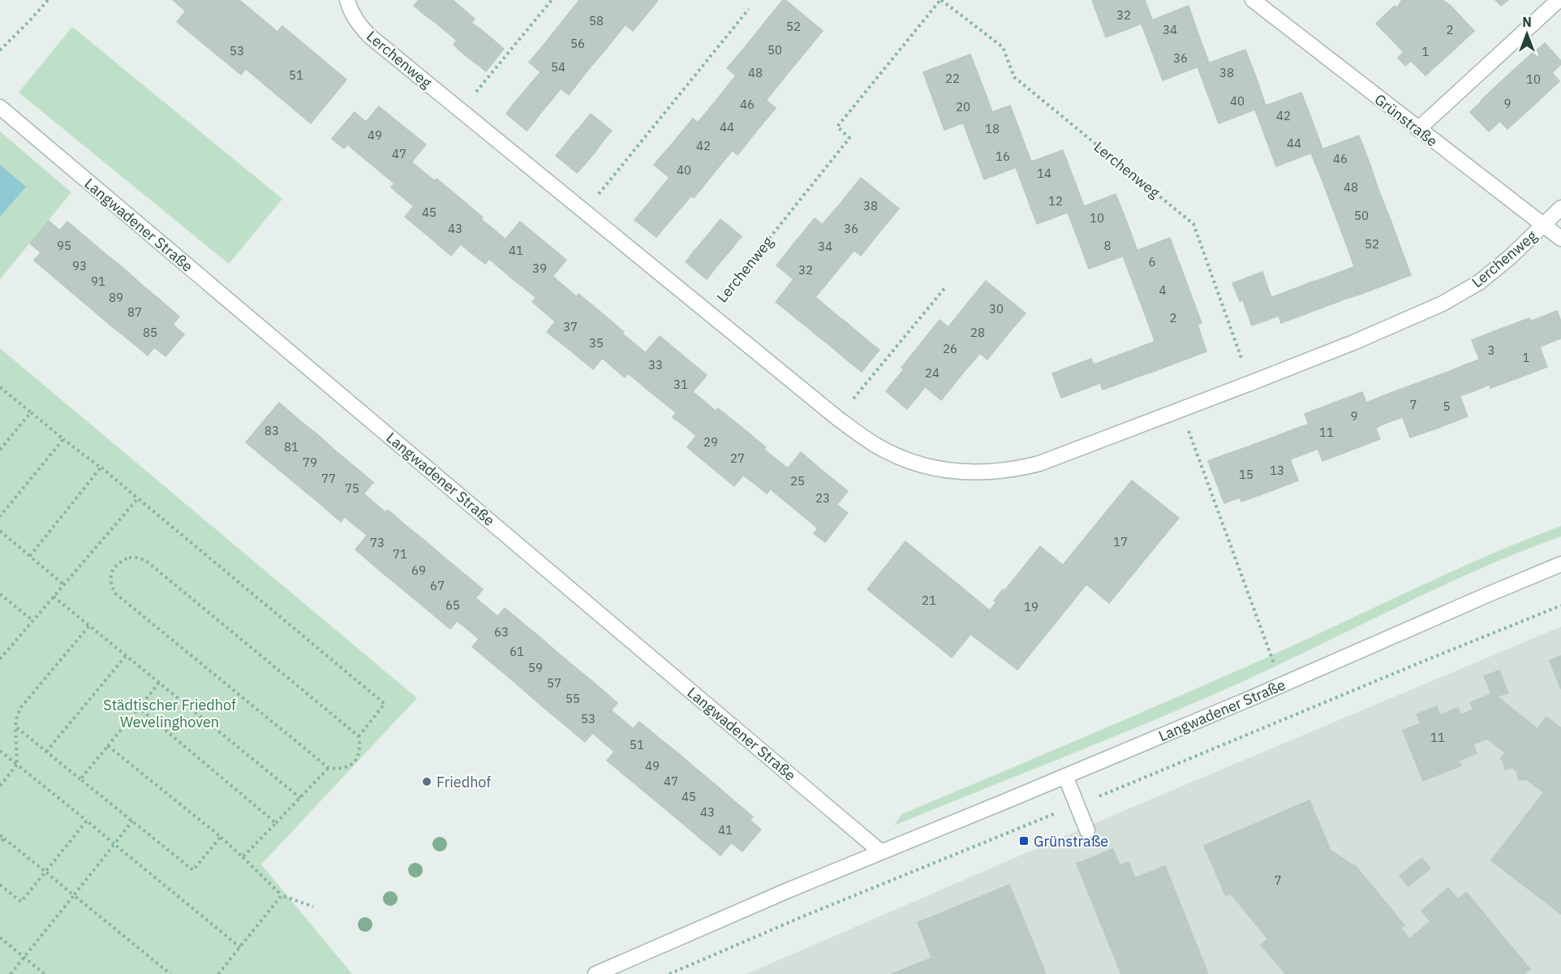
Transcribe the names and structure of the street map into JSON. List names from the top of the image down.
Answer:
{
  "streets": {
    "street": ["Lerchenweg", "Grünstraße", "Langwadener Straße"]
  },
  "crossings": [
    ["Lerchenweg", "Grünstraße"]
  ],
  "parks": ["Städtischer Friedhof Wevelinghoven"],
  "places": {
    "other": ["Friedhof"],
    "transit": ["Grünstraße"]
  },
  "house_numbers": [
    "32",
    "58",
    "52",
    "34",
    "2",
    "56",
    "50",
    "53",
    "1",
    "36",
    "54",
    "48",
    "38",
    "51",
    "22",
    "10",
    "40",
    "9",
    "46",
    "20",
    "42",
    "44",
    "18",
    "49",
    "44",
    "42",
    "47",
    "16",
    "46",
    "40",
    "14",
    "48",
    "12",
    "38",
    "45",
    "50",
    "10",
    "43",
    "36",
    "52",
    "95",
    "8",
    "34",
    "41",
    "6",
    "93",
    "39",
    "32",
    "91",
    "4",
    "89",
    "30",
    "87",
    "2",
    "37",
    "85",
    "28",
    "35",
    "26",
    "3",
    "1",
    "33",
    "24",
    "31",
    "7",
    "5",
    "9",
    "83",
    "11",
    "29",
    "81",
    "27",
    "79",
    "13",
    "15",
    "77",
    "25",
    "75",
    "23",
    "17",
    "73",
    "71",
    "69",
    "67",
    "21",
    "65",
    "19",
    "63",
    "61",
    "59",
    "57",
    "55",
    "53",
    "11",
    "51",
    "49",
    "47",
    "45",
    "43",
    "41",
    "7"
  ],
  "north": "top"
}
